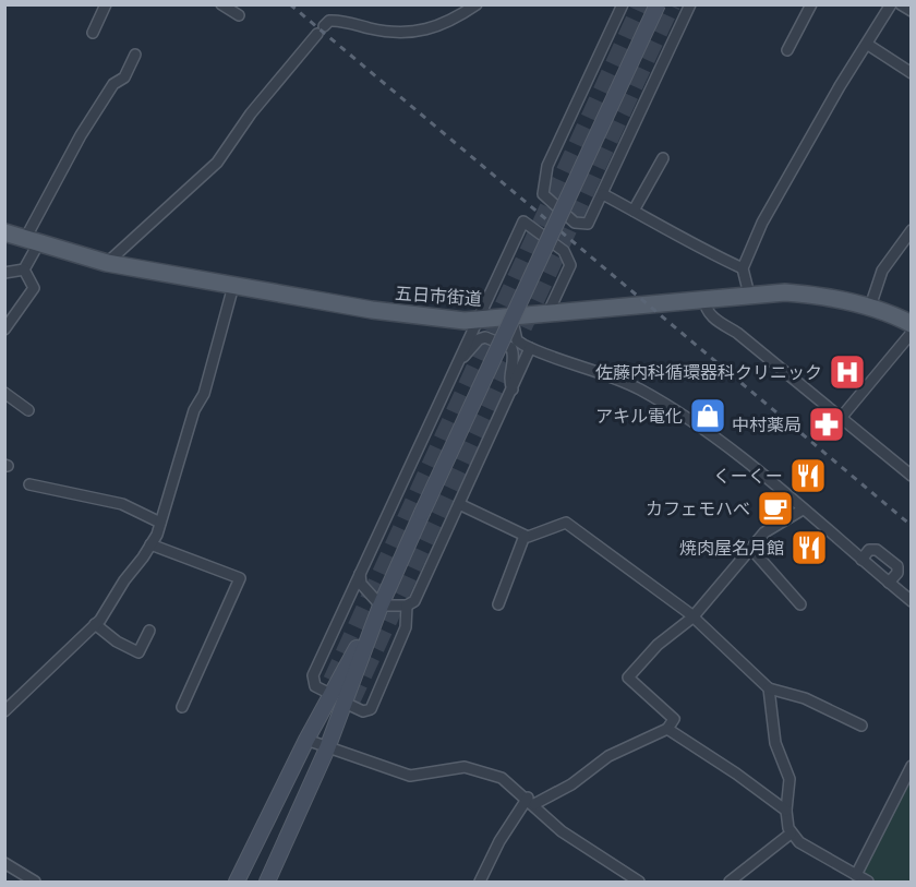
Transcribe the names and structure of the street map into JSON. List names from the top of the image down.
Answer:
{
  "streets": {
    "main road": ["五日市街道"]
  },
  "places": {
    "hospital": ["佐藤内科循環器科クリニック"],
    "shop": ["アキル電化"],
    "pharmacy": ["中村薬局"],
    "restaurant": ["くーくー", "焼肉屋名月館"],
    "cafe": ["カフェモハべ"]
  }
}
